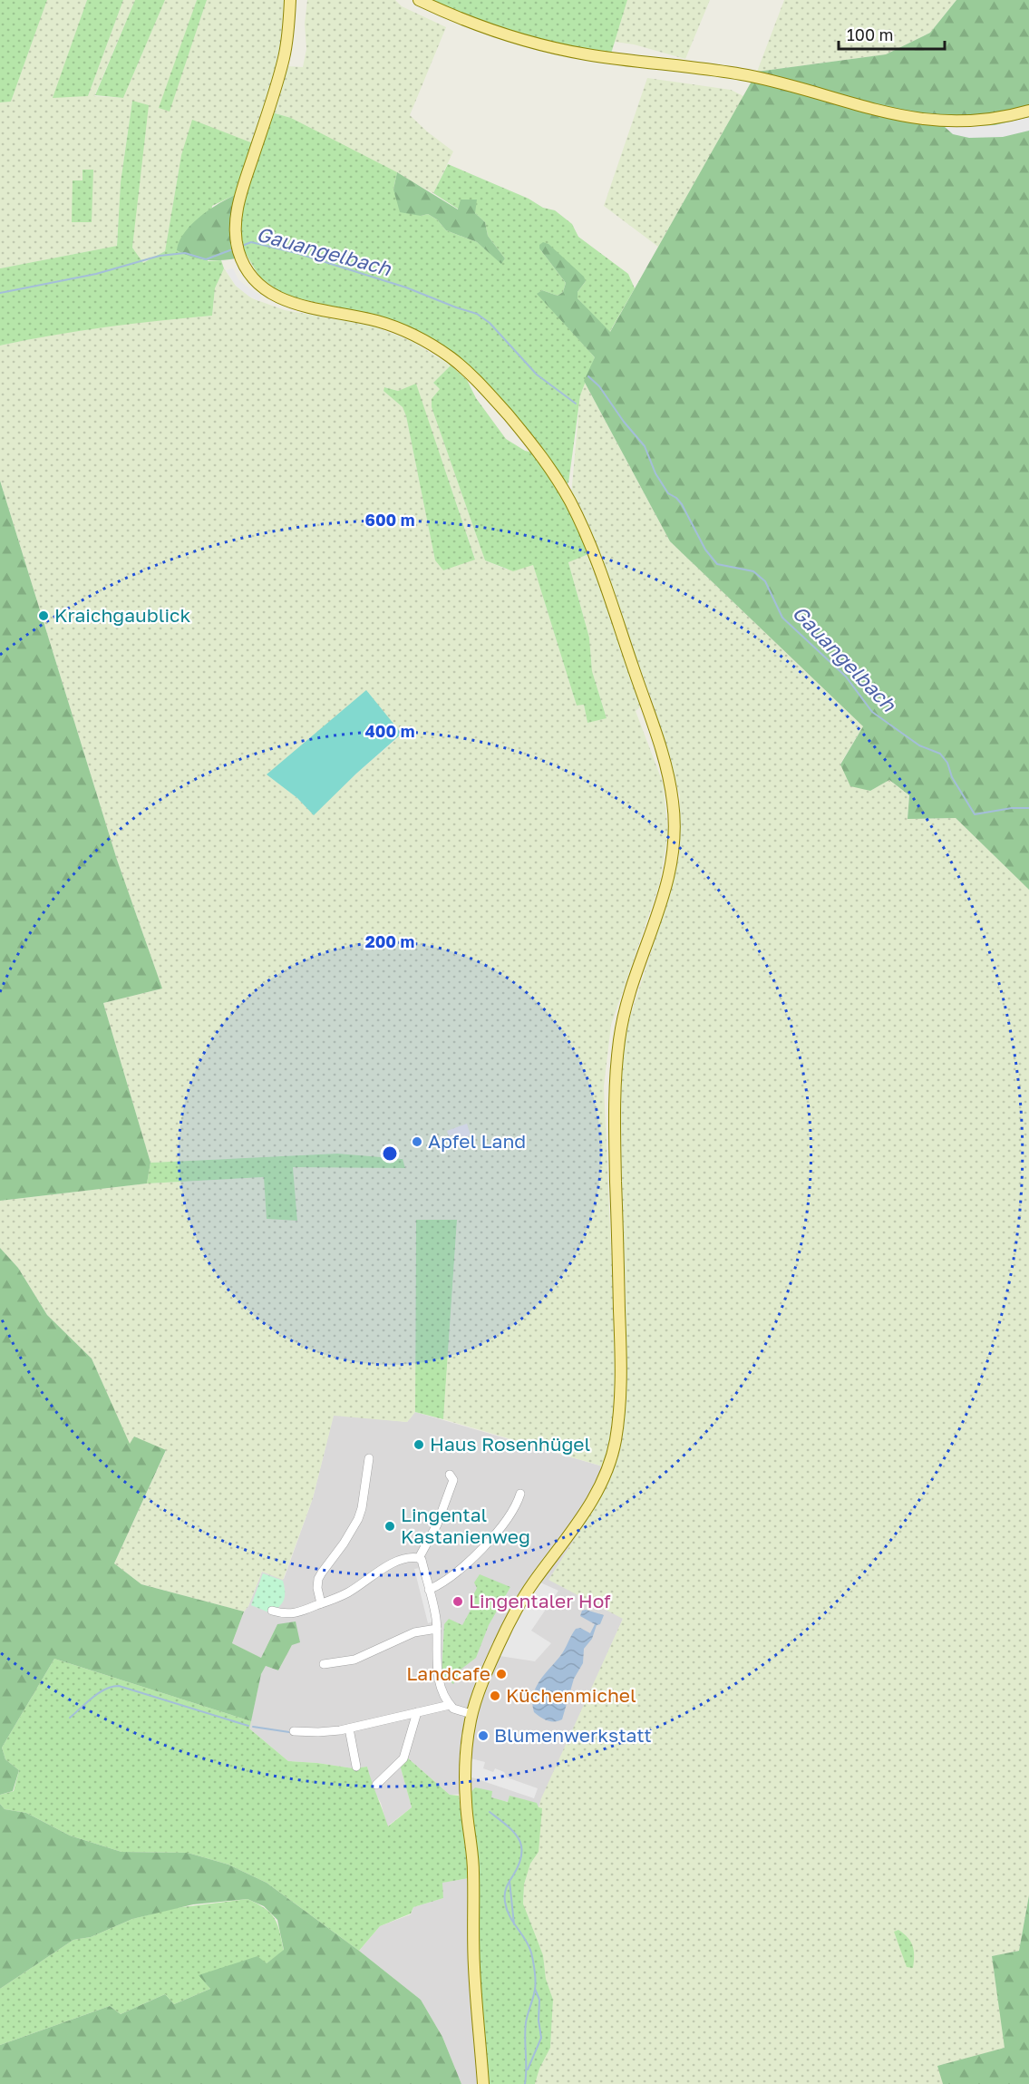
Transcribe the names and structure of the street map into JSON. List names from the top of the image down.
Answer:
{
  "water": ["Gauangelbach"],
  "places": [
    "Kraichgaublick",
    "Apfel Land",
    "Haus Rosenhügel",
    "Lingental Kastanienweg",
    "Lingentaler Hof",
    "Landcafe",
    "Küchenmichel",
    "Blumenwerkstatt"
  ],
  "scale_bar": "100 m",
  "rings": ["600 m", "400 m", "200 m"]
}
